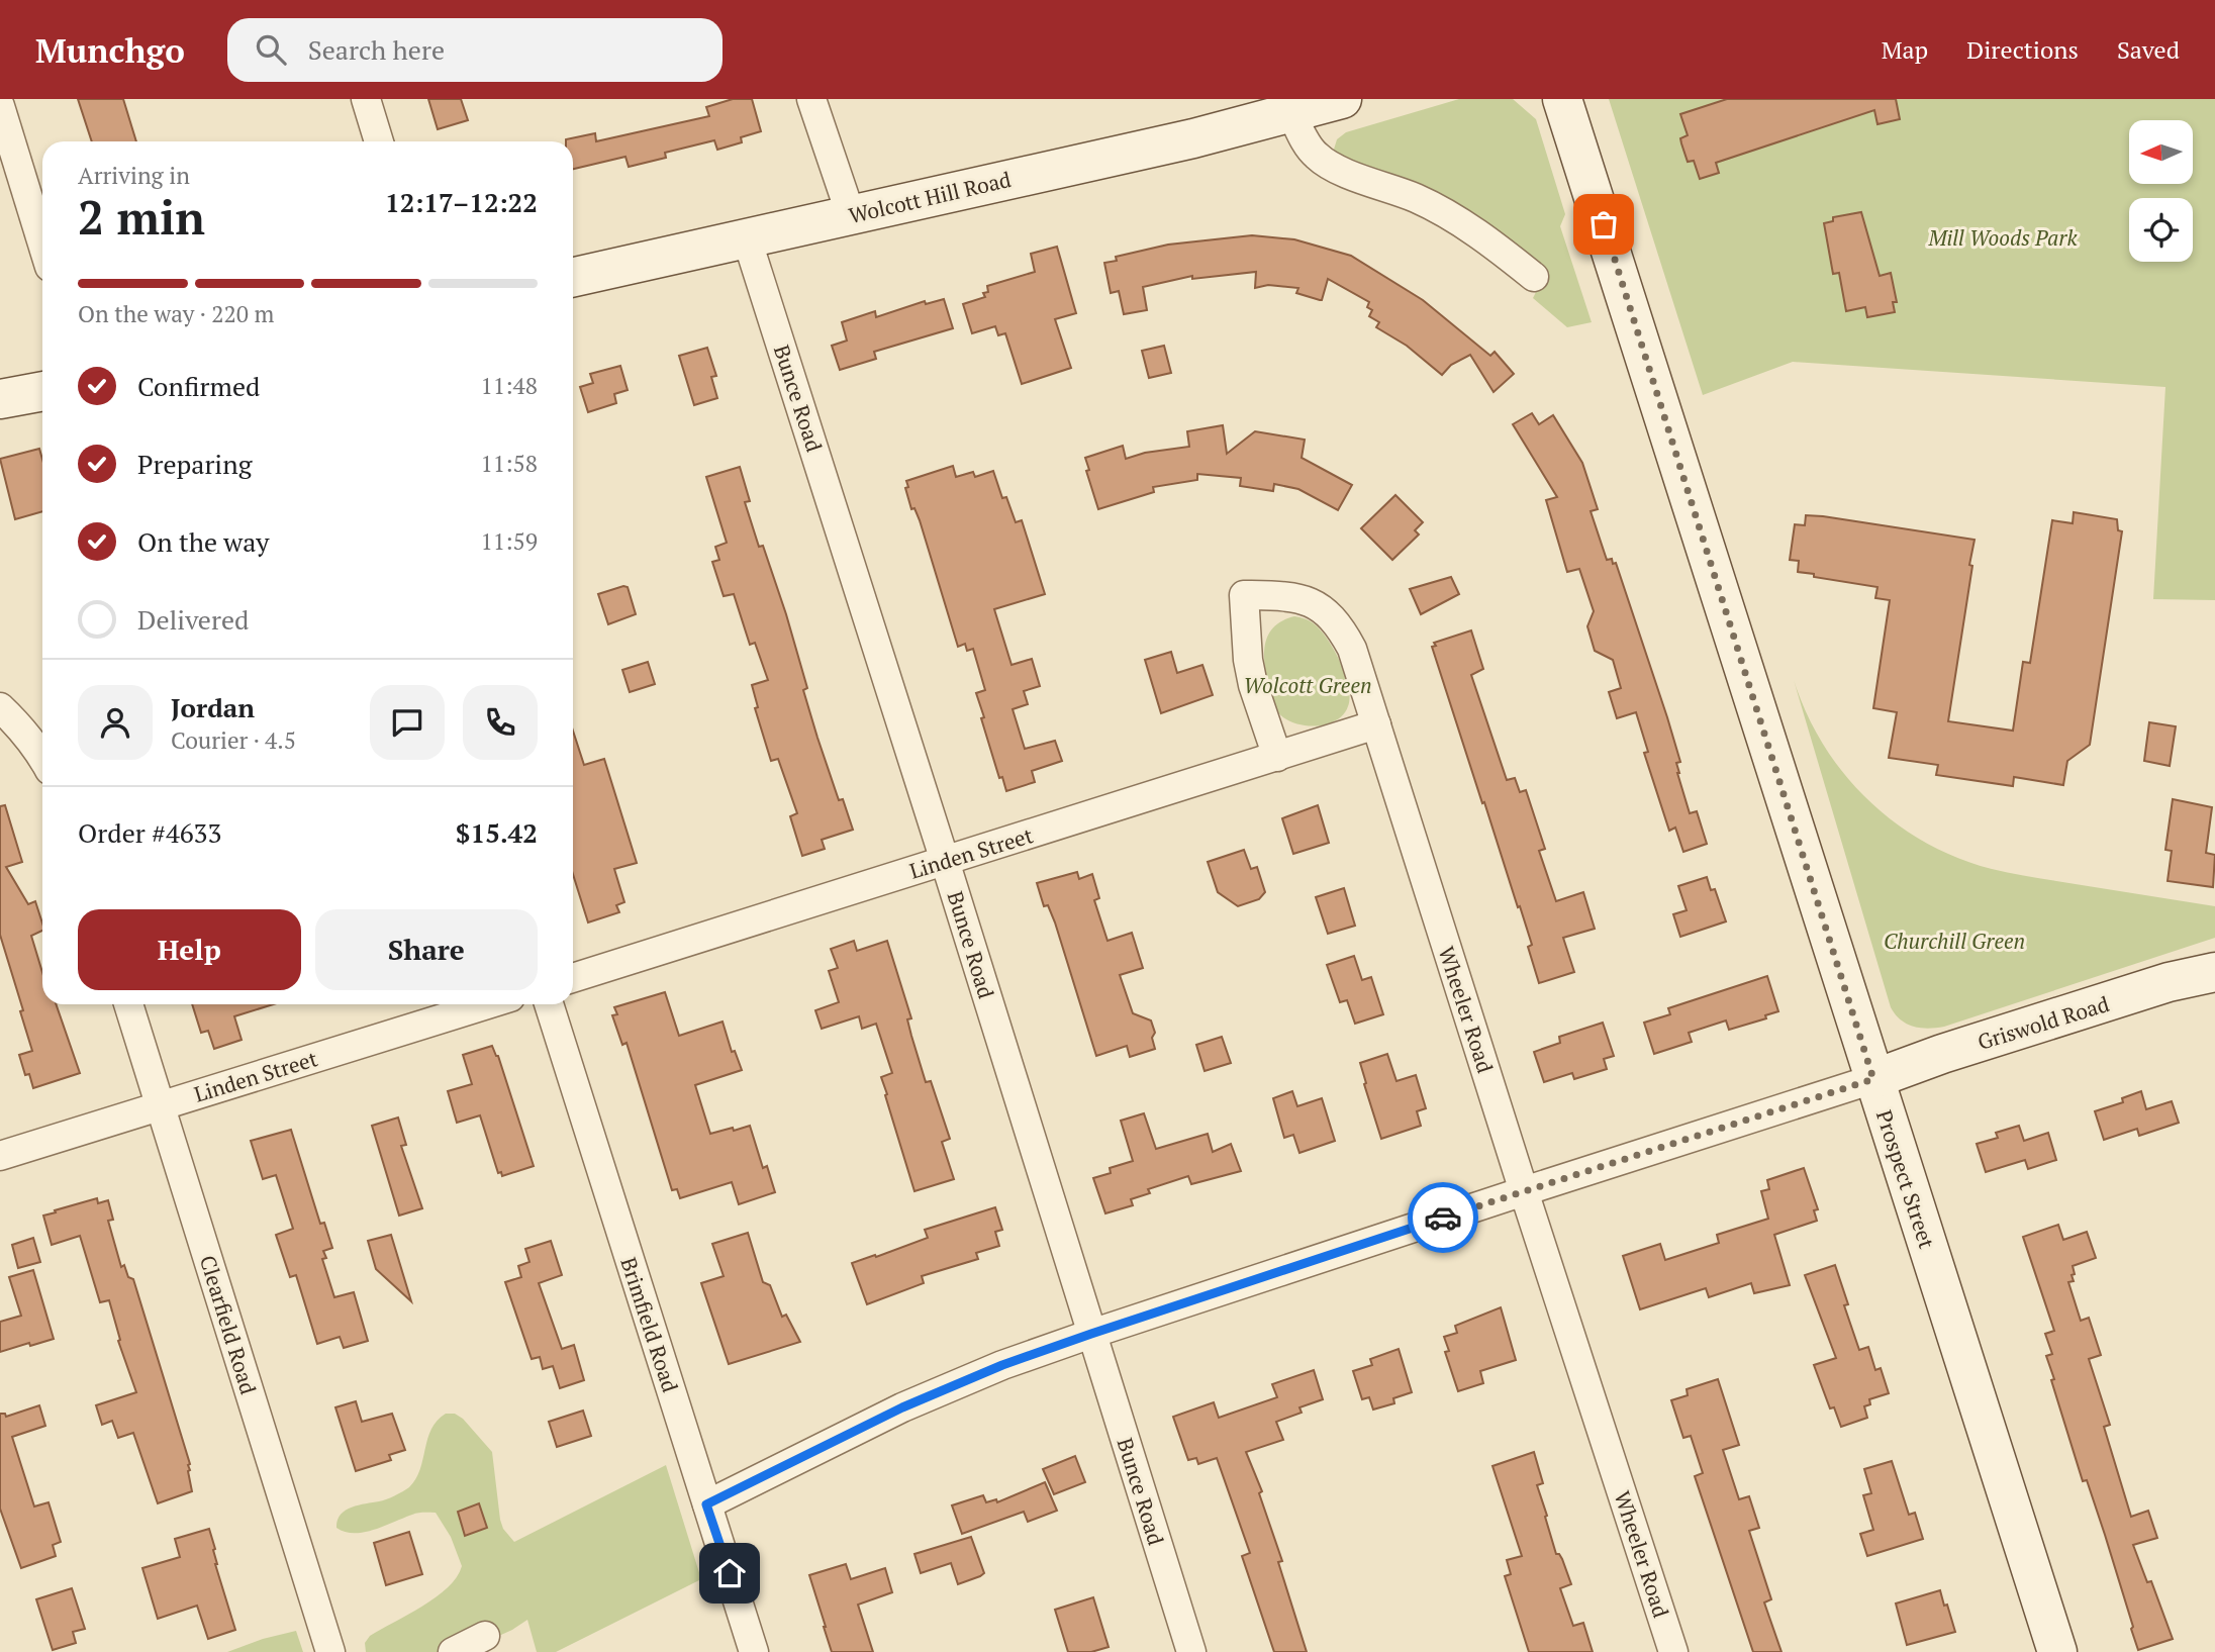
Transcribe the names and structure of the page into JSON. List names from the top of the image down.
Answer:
{
  "streets": {
    "main road": ["Wolcott Hill Road", "Griswold Road", "Prospect Street"],
    "street": [
      "Bunce Road",
      "Linden Street",
      "Wheeler Road",
      "Clearfield Road",
      "Brimfield Road"
    ]
  },
  "crossings": [
    ["Wolcott Hill Road", "Bunce Road"],
    ["Bunce Road", "Linden Street"],
    ["Linden Street", "Wheeler Road"],
    ["Linden Street", "Clearfield Road"],
    ["Griswold Road", "Prospect Street"]
  ],
  "parks": ["Mill Woods Park", "Wolcott Green", "Churchill Green"],
  "north": "left",
  "page": {
    "header": "Munchgo",
    "search": "Search here",
    "nav": ["Map", "Directions", "Saved"],
    "heading": ["2 min", "Arriving in", "12:17–12:22"],
    "panel": [
      "Jordan",
      "Courier · 4.5",
      "Order #4633",
      "$15.42"
    ],
    "bar": "On the way · 220 m",
    "list": [
      ["Confirmed", "11:48"],
      ["Preparing", "11:58"],
      ["On the way", "11:59"],
      "Delivered"
    ],
    "buttons": ["Help", "Share"]
  }
}
